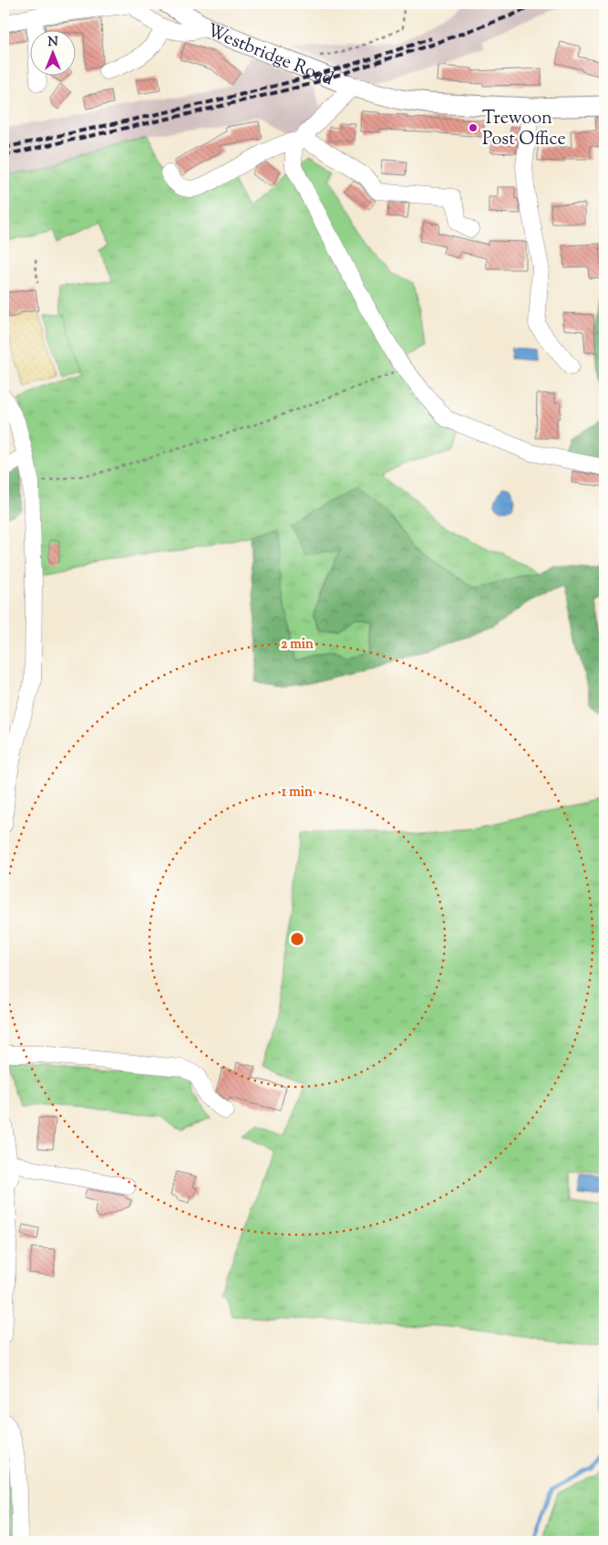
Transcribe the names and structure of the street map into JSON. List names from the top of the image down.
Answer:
{
  "streets": {
    "main road": ["Westbridge Road"]
  },
  "places": ["Trewoon Post Office"],
  "north": "top",
  "rings": ["2 min", "1 min"]
}
